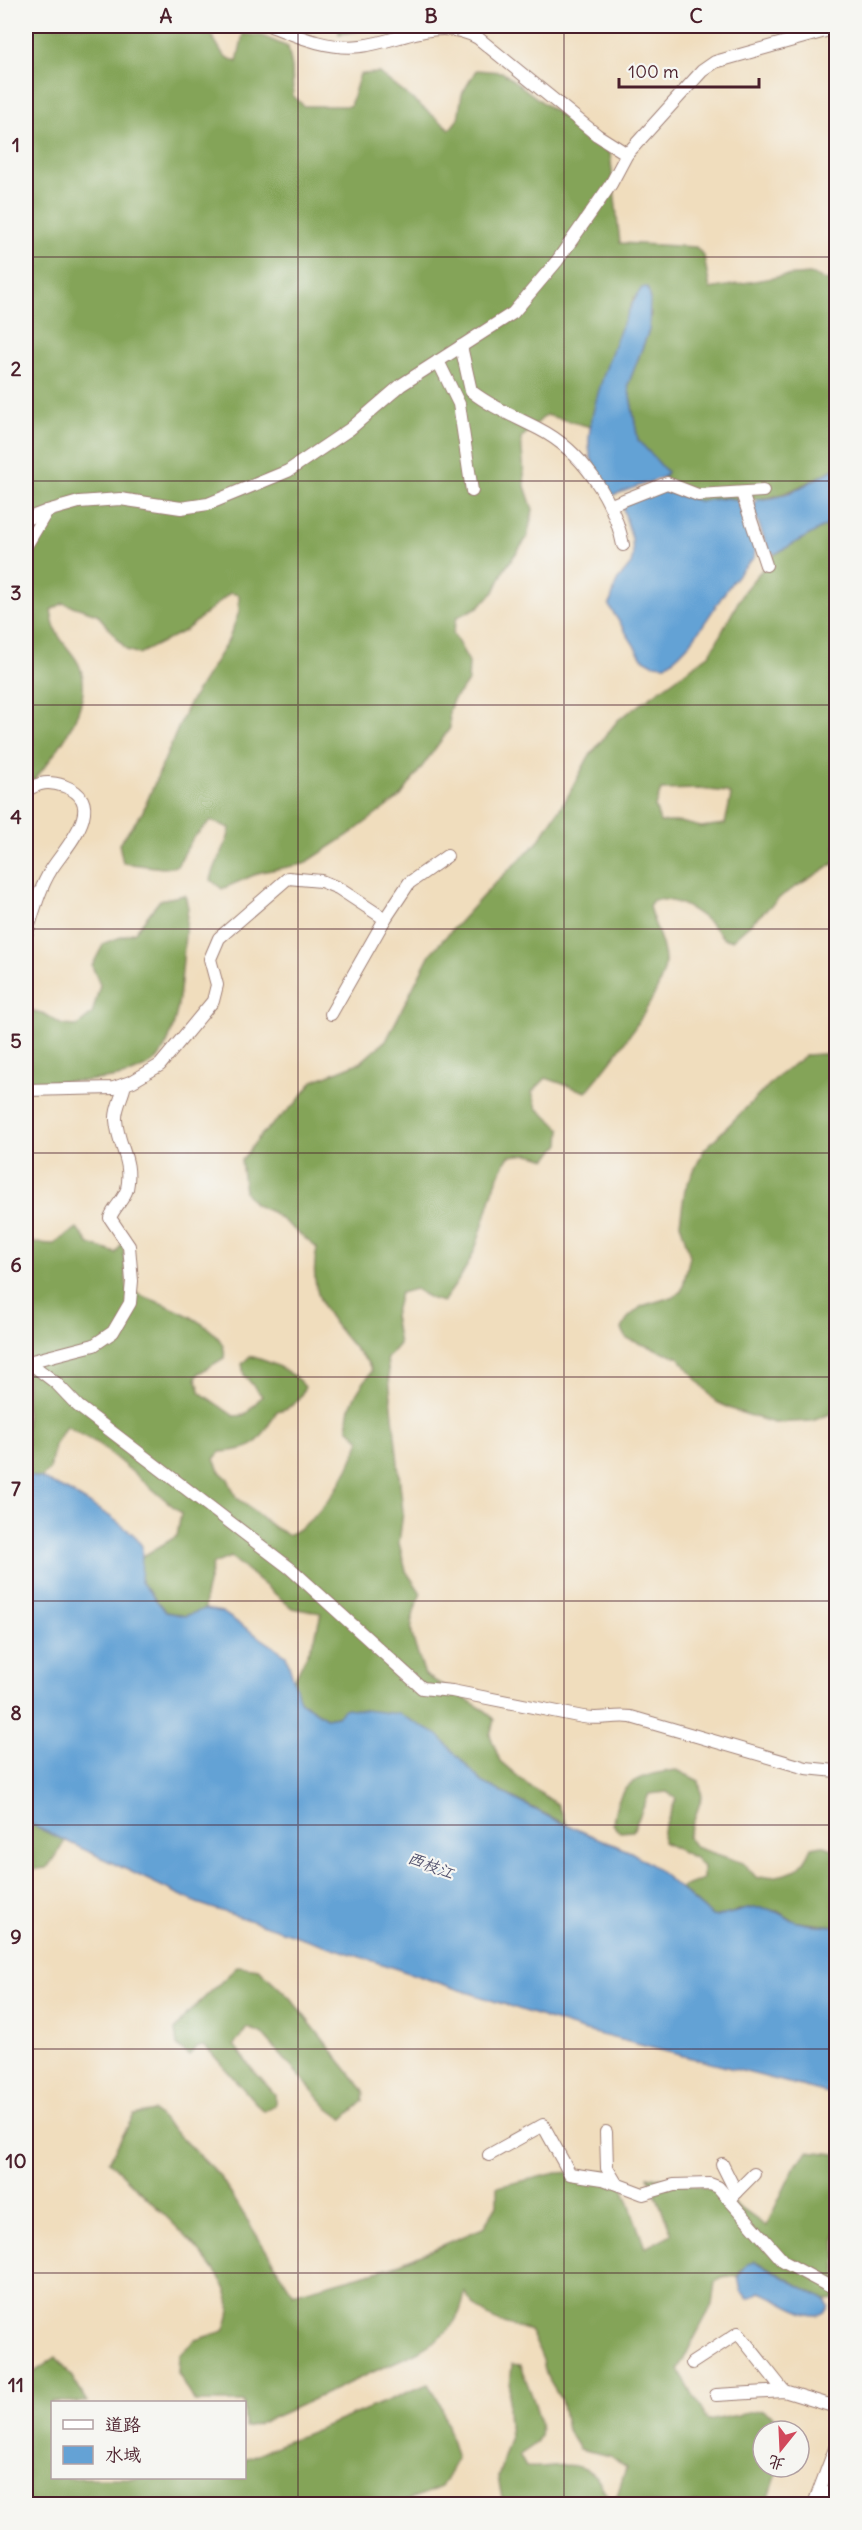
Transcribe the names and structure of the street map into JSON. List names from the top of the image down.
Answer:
{
  "water": ["西枝江"],
  "legend": ["道路", "水域"],
  "scale_bar": "100 m",
  "north": "bottom",
  "grid": {
    "columns": ["A", "B", "C"],
    "rows": [
      "1",
      "2",
      "3",
      "4",
      "5",
      "6",
      "7",
      "8",
      "9",
      "10",
      "11"
    ]
  }
}
